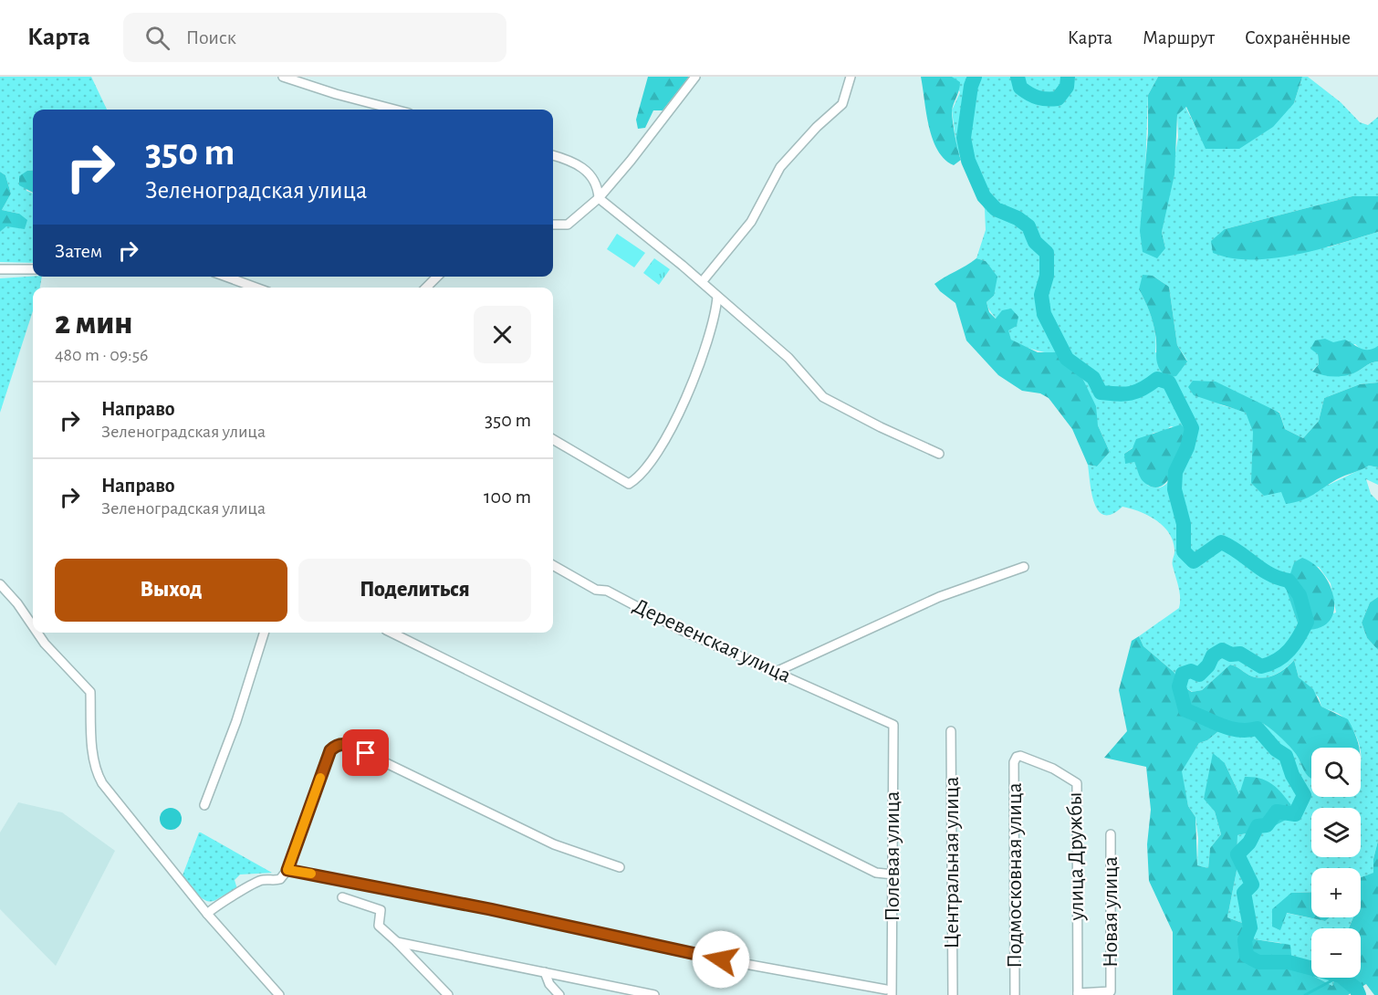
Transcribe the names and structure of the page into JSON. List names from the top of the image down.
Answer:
{
  "streets": {
    "street": [
      "Деревенская улица",
      "Полевая улица",
      "улица Дружбы",
      "Центральная улица",
      "Подмосковная улица",
      "Новая улица"
    ]
  },
  "crossings": [
    ["Деревенская улица", "Полевая улица"],
    ["улица Дружбы", "Подмосковная улица"],
    ["улица Дружбы", "Новая улица"]
  ],
  "page": {
    "header": "Карта",
    "search": "Поиск",
    "nav": ["Карта", "Маршрут", "Сохранённые"],
    "turn": ["350 m", "Зеленоградская улица"],
    "then": "Затем",
    "heading": ["2 мин", "480 m · 09:56"],
    "list": [
      {
        "name": "Направо",
        "note": "Зеленоградская улица",
        "value": "350 m"
      },
      {
        "name": "Направо",
        "note": "Зеленоградская улица",
        "value": "100 m"
      }
    ],
    "buttons": ["Выход", "Поделиться"],
    "map_buttons": ["+", "−"]
  }
}
